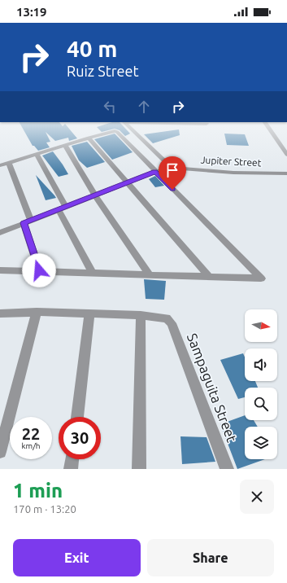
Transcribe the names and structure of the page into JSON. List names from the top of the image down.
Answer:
{
  "streets": {
    "street": ["Jupiter Street", "Sampaguita Street"]
  },
  "north": "right",
  "page": {
    "status": "13:19",
    "turn": ["40 m", "Ruiz Street"],
    "speed": "22 km/h",
    "limit": "30",
    "heading": ["1 min", "170 m · 13:20"],
    "buttons": ["Exit", "Share"]
  }
}
